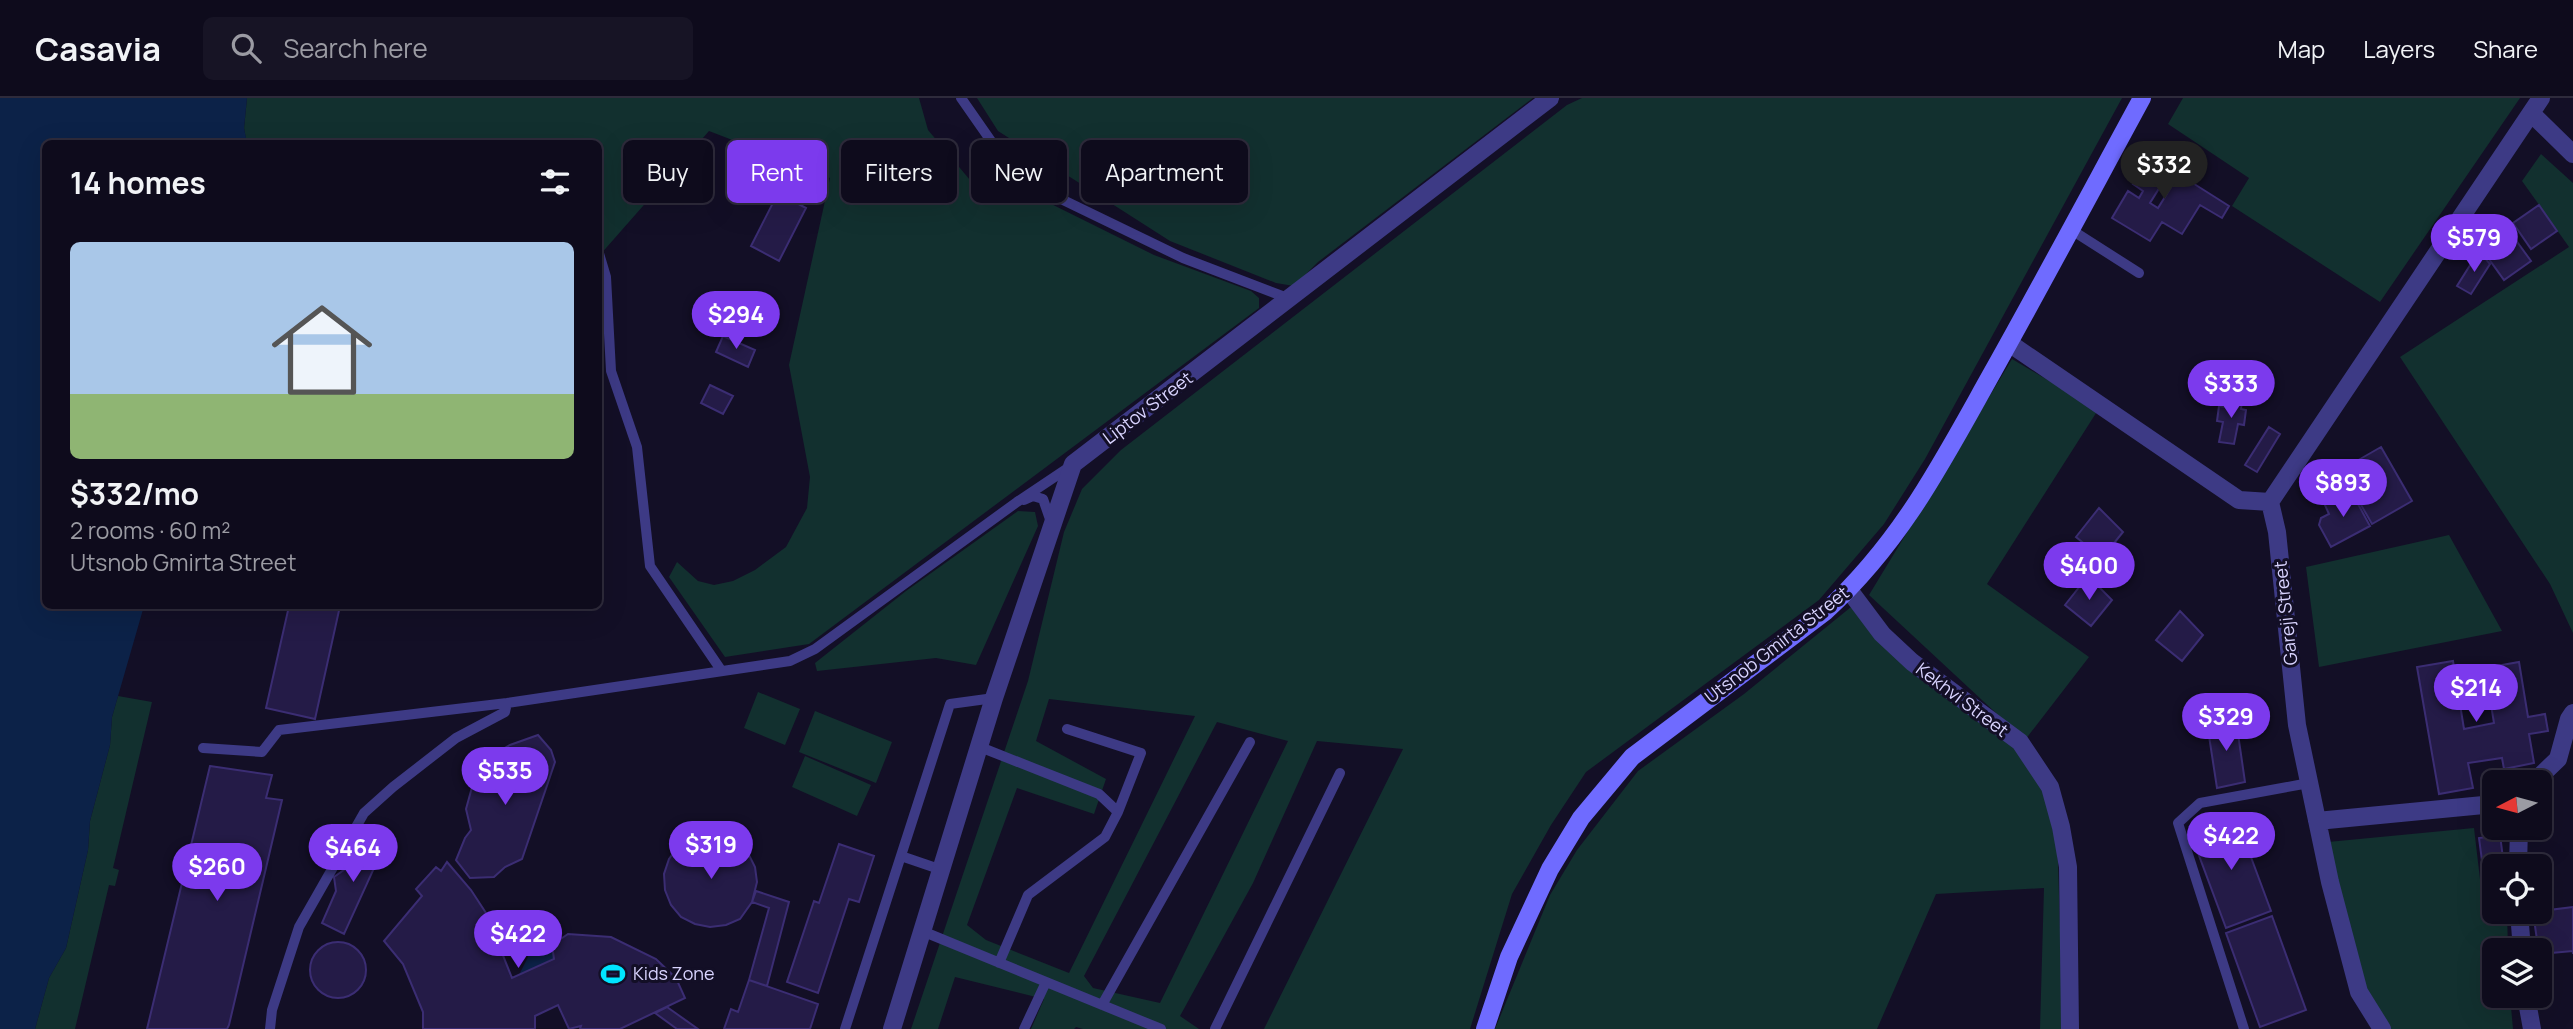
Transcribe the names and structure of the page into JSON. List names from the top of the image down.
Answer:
{
  "streets": {
    "main road": ["Utsnob Gmirta Street"],
    "street": ["Liptov Street", "Gareji Street", "Kekhvi Street"]
  },
  "crossings": [
    ["Utsnob Gmirta Street", "Kekhvi Street"]
  ],
  "places": {
    "sports": ["Kids Zone"]
  },
  "north": "left",
  "page": {
    "header": "Casavia",
    "search": "Search here",
    "nav": ["Map", "Layers", "Share"],
    "chip": [
      "Buy",
      "Rent",
      "Filters",
      "New",
      "Apartment"
    ],
    "heading": "14 homes",
    "price": [
      "$332",
      "$579",
      "$294",
      "$333",
      "$893",
      "$400",
      "$214",
      "$329",
      "$535",
      "$422",
      "$319",
      "$464",
      "$260",
      "$422"
    ],
    "list": [
      {
        "name": "$332/mo",
        "note": "2 rooms · 60 m² · Utsnob Gmirta Street"
      }
    ]
  }
}
